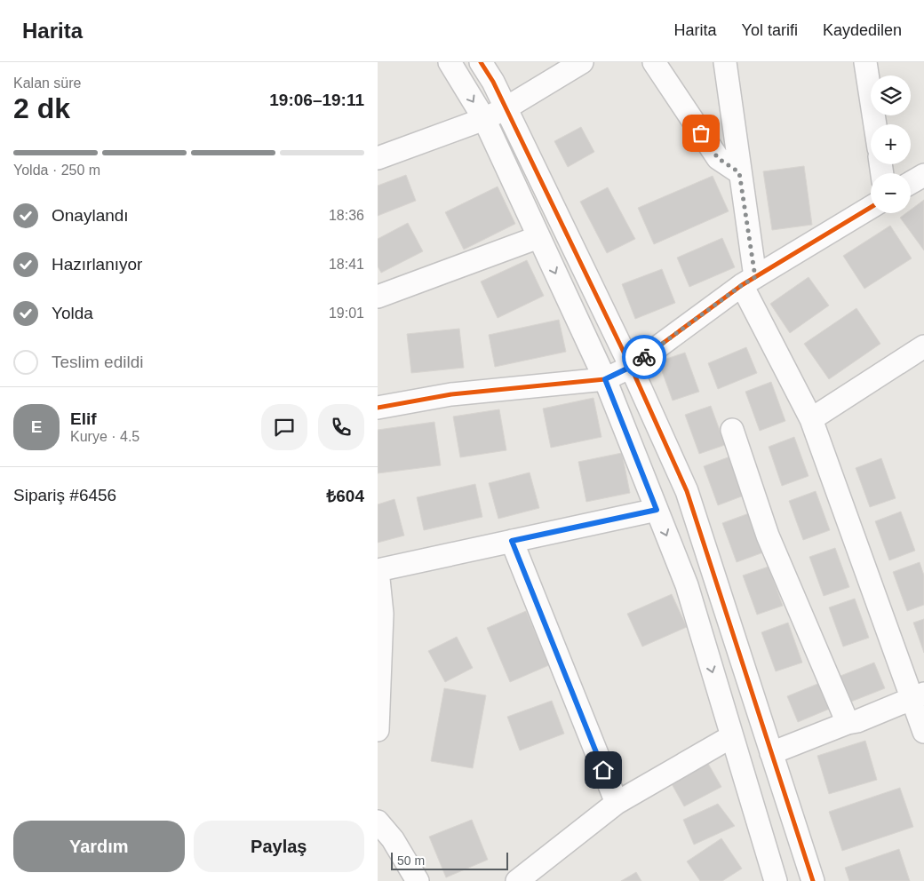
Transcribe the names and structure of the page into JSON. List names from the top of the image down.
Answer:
{
  "scale_bar": "50 m",
  "page": {
    "header": "Harita",
    "nav": ["Harita", "Yol tarifi", "Kaydedilen"],
    "heading": ["2 dk", "Kalan süre", "19:06–19:11"],
    "panel": [
      "Elif",
      "Kurye · 4.5",
      "Sipariş #6456",
      "₺604"
    ],
    "map_buttons": ["+", "−"],
    "bar": "Yolda · 250 m",
    "list": [
      ["Onaylandı", "18:36"],
      ["Hazırlanıyor", "18:41"],
      ["Yolda", "19:01"],
      "Teslim edildi"
    ],
    "round": "E",
    "buttons": ["Yardım", "Paylaş"],
    "scale": "50 m"
  }
}
